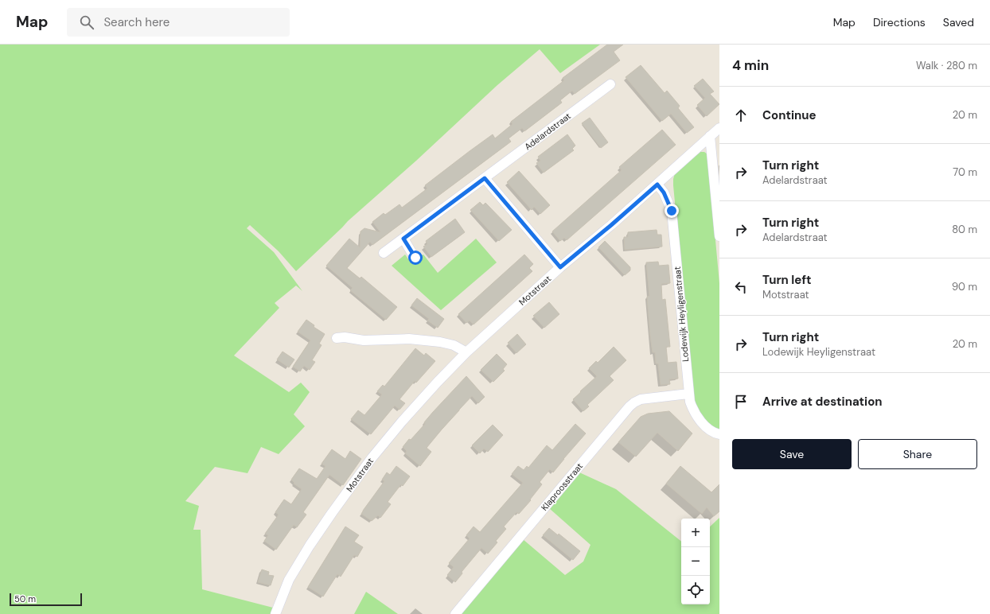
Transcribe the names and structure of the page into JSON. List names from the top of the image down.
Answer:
{
  "streets": {
    "street": [
      "Adelardstraat",
      "Motstraat",
      "Lodewijk Heyligenstraat",
      "Klaproosstraat"
    ]
  },
  "crossings": [
    ["Motstraat", "Lodewijk Heyligenstraat"],
    ["Lodewijk Heyligenstraat", "Klaproosstraat"]
  ],
  "scale_bar": "50 m",
  "page": {
    "header": "Map",
    "search": "Search here",
    "nav": ["Map", "Directions", "Saved"],
    "heading": ["4 min", "Walk · 280 m"],
    "list": [
      ["Continue", "20 m"],
      ["Turn right", "Adelardstraat", "70 m"],
      ["Turn right", "Adelardstraat", "80 m"],
      ["Turn left", "Motstraat", "90 m"],
      ["Turn right", "Lodewijk Heyligenstraat", "20 m"],
      "Arrive at destination"
    ],
    "buttons": ["Save", "Share"],
    "map_buttons": ["+", "−"],
    "scale": "50 m"
  }
}
